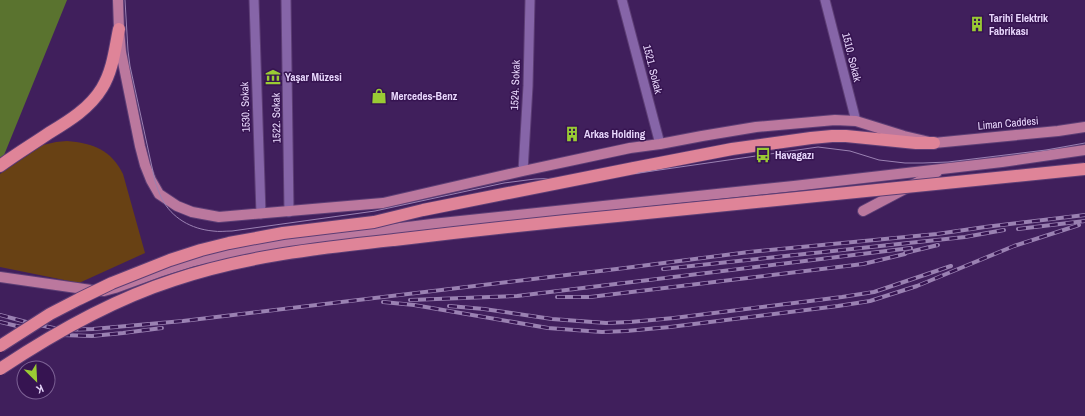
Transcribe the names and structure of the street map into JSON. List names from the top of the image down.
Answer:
{
  "streets": {
    "main road": ["Liman Caddesi"],
    "street": [
      "1510. Sokak",
      "1521. Sokak",
      "1524. Sokak",
      "1530. Sokak",
      "1522. Sokak"
    ]
  },
  "crossings": [
    ["1510. Sokak", "Liman Caddesi"],
    ["1521. Sokak", "Liman Caddesi"],
    ["1524. Sokak", "Liman Caddesi"],
    ["1530. Sokak", "Liman Caddesi"],
    ["1522. Sokak", "Liman Caddesi"]
  ],
  "places": {
    "building": ["Tarihî Elektrik Fabrikası", "Arkas Holding"],
    "museum": ["Yaşar Müzesi"],
    "shop": ["Mercedes-Benz"],
    "bus stop": ["Havagazı"]
  },
  "north": "bottom right"
}
